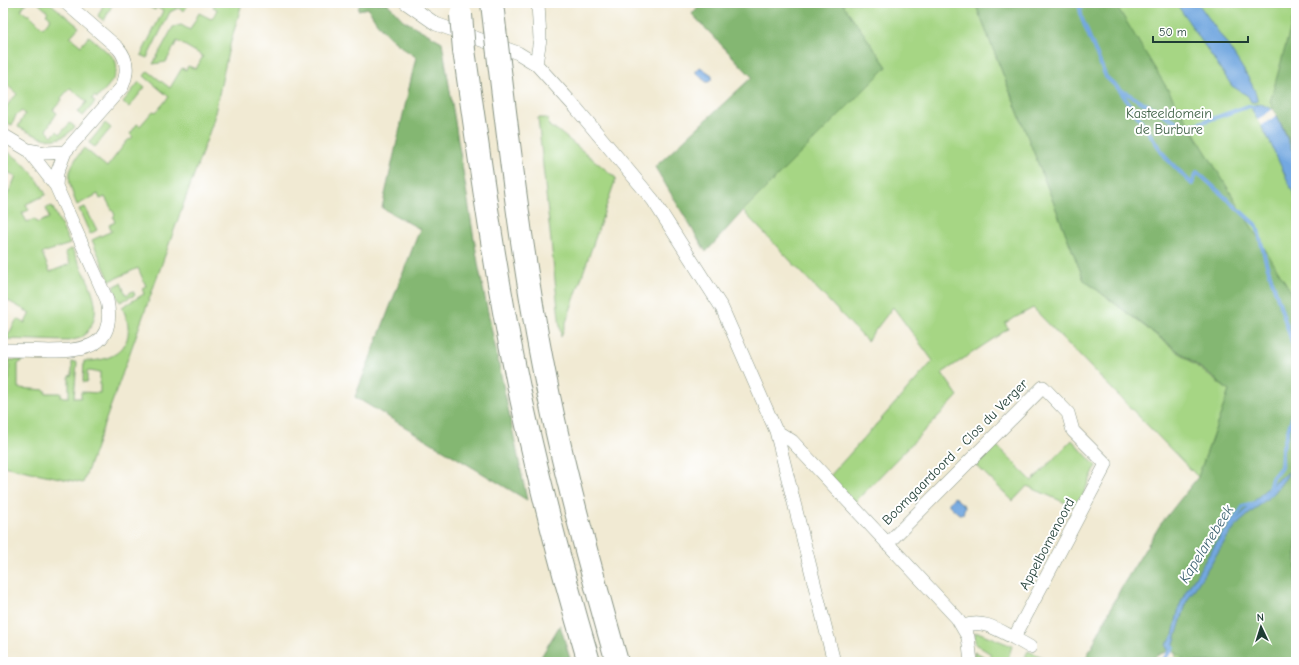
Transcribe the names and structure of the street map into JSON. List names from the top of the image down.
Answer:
{
  "streets": {
    "street": ["Boomgaardoord - Clos du Verger", "Appelbomenoord"]
  },
  "crossings": [
    ["Boomgaardoord - Clos du Verger", "Appelbomenoord"]
  ],
  "water": ["Kapelanebeek"],
  "parks": ["Kasteeldomein de Burbure"],
  "scale_bar": "50 m",
  "north": "top"
}
